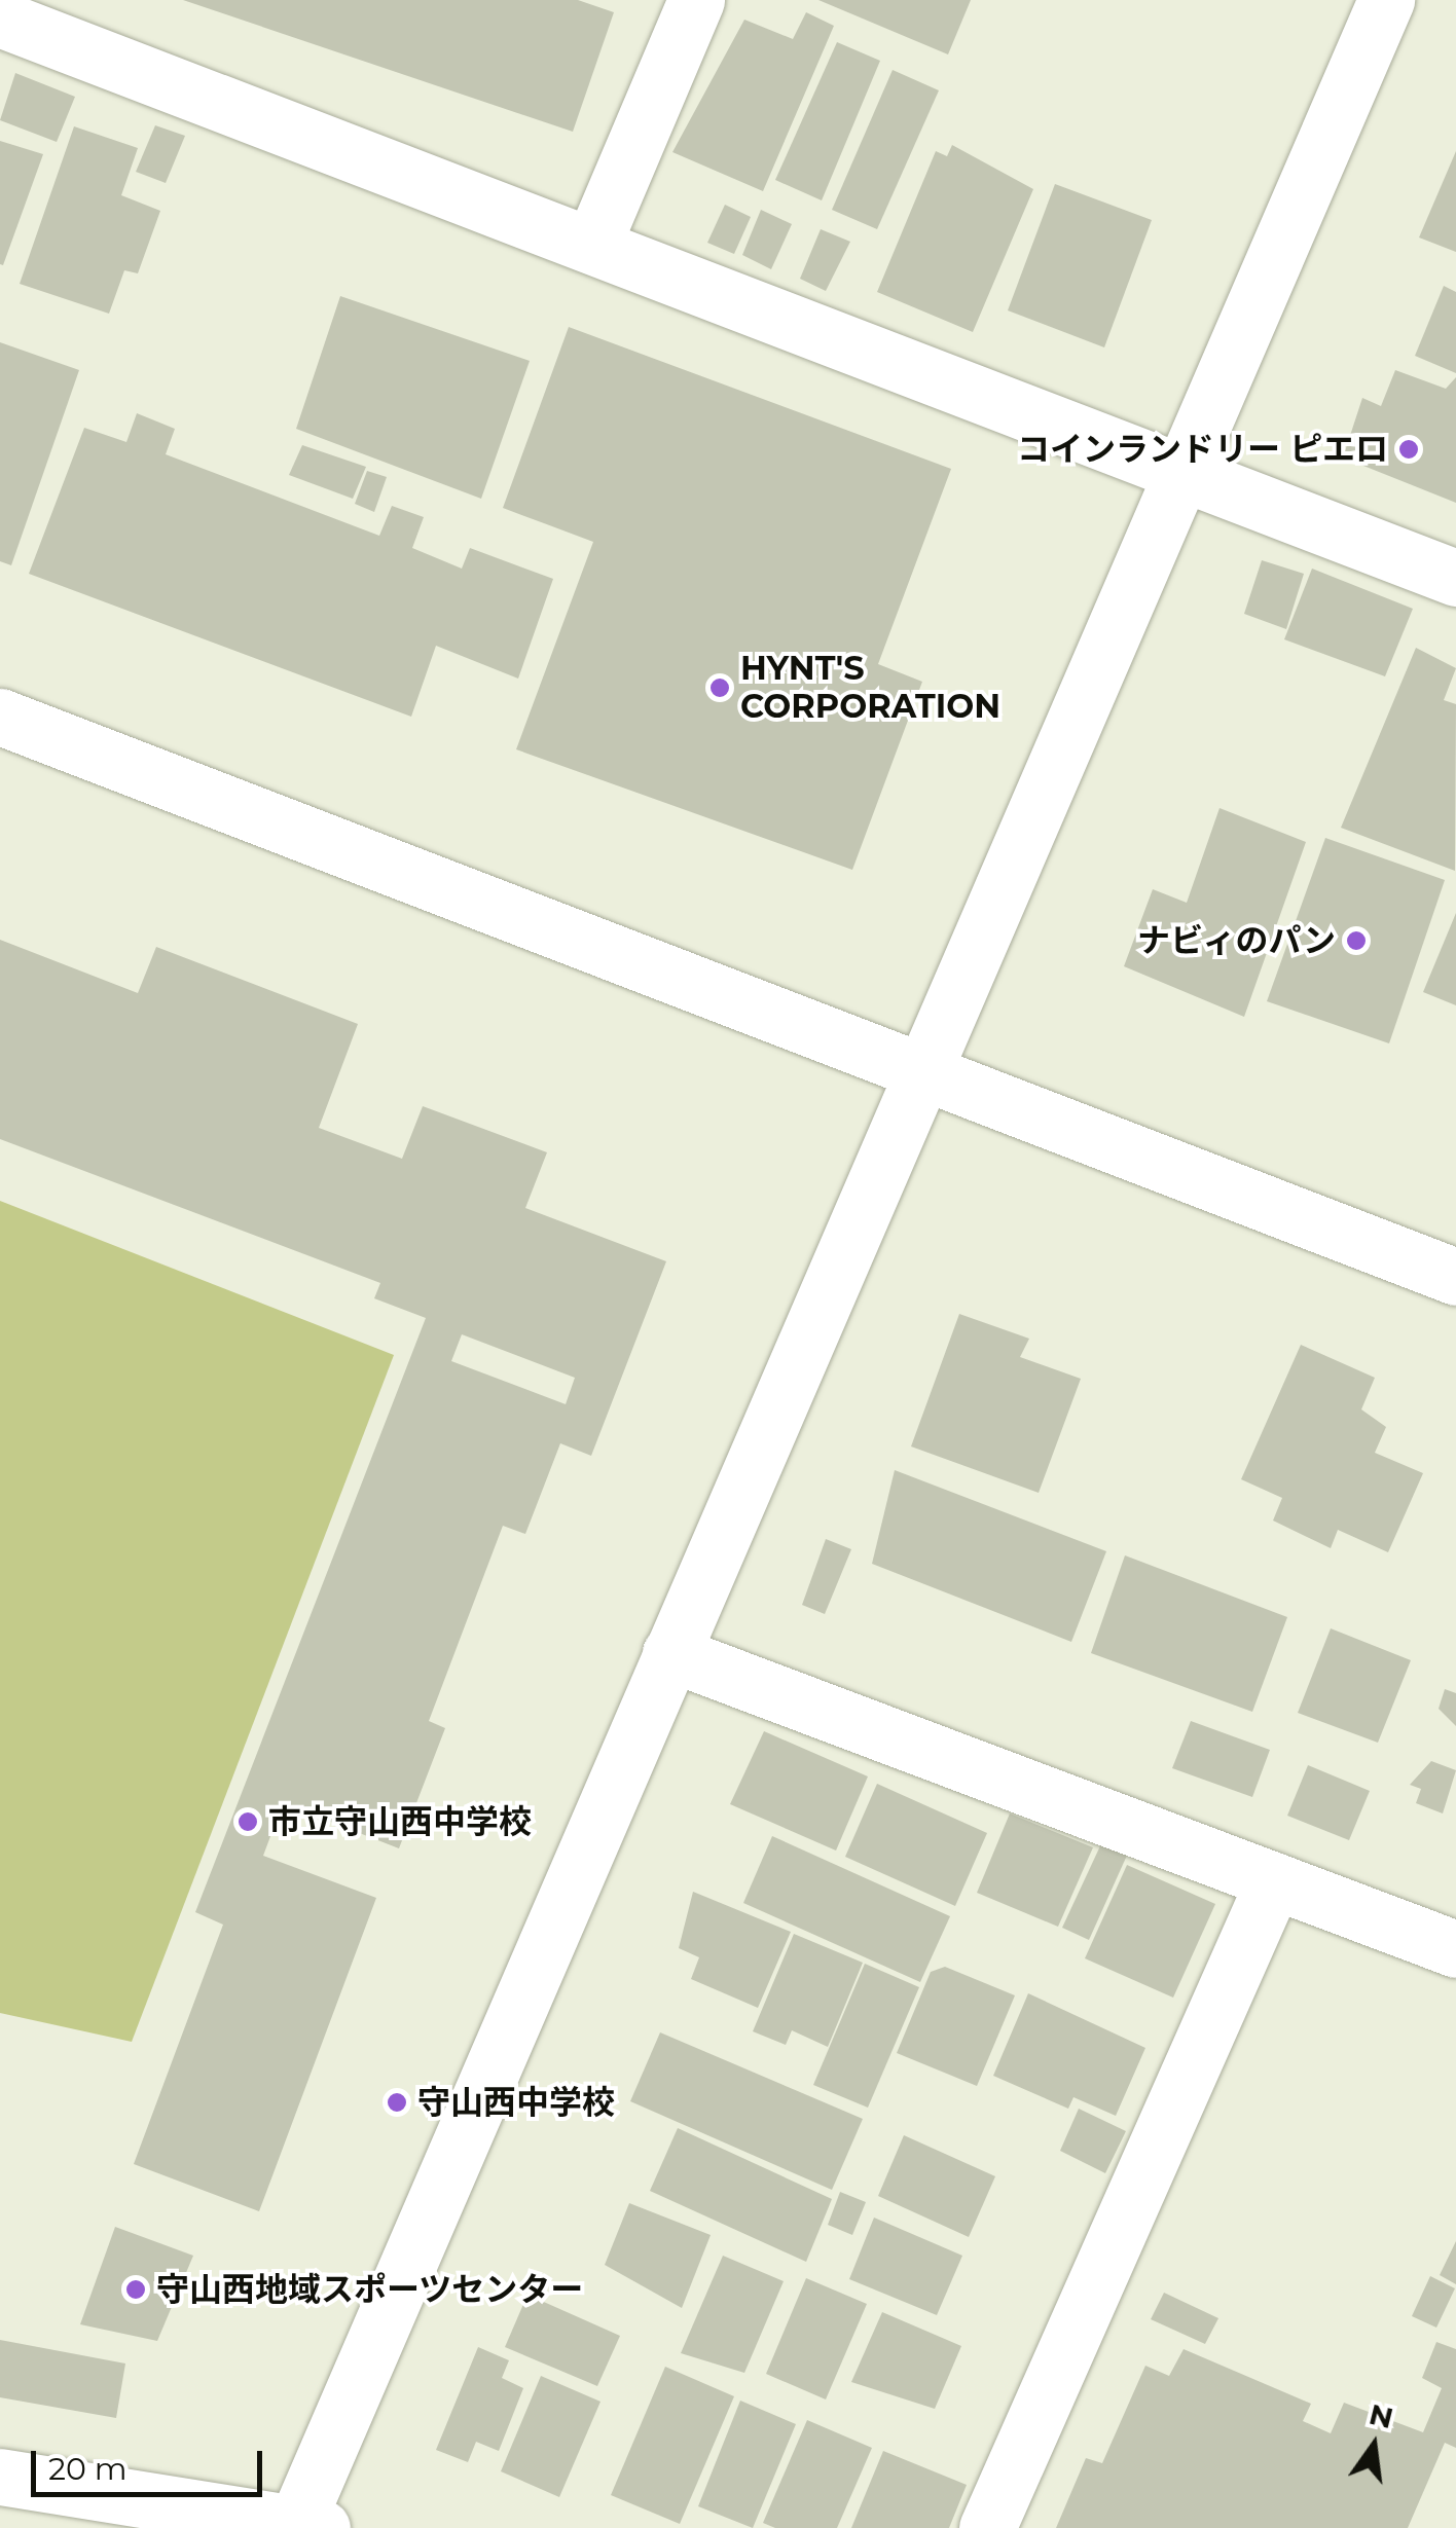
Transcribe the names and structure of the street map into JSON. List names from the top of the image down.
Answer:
{
  "places": [
    "コインランドリー ピエロ",
    "HYNT'S CORPORATION",
    "ナビィのパン",
    "市立守山西中学校",
    "守山西中学校",
    "守山西地域スポーツセンター"
  ],
  "scale_bar": "20 m",
  "north": "top"
}
